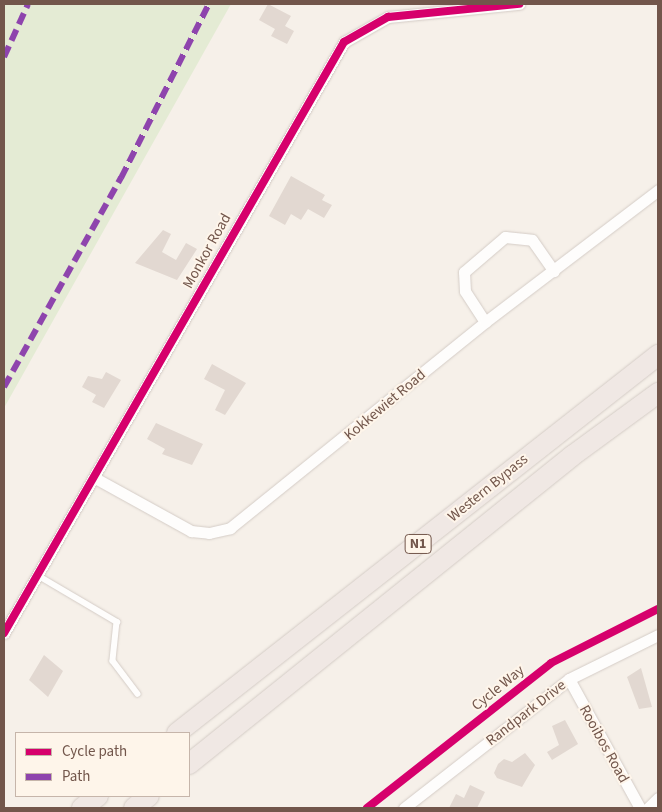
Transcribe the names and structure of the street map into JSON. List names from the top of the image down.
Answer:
{
  "streets": {
    "highway": ["Western Bypass", "N1"],
    "street": [
      "Monkor Road",
      "Kokkewiet Road",
      "Randpark Drive",
      "Rooibos Road"
    ],
    "cycle path": ["Cycle Way"]
  },
  "crossings": [
    ["Monkor Road", "Kokkewiet Road"],
    ["Randpark Drive", "Rooibos Road"]
  ],
  "legend": ["Cycle path", "Path"]
}
